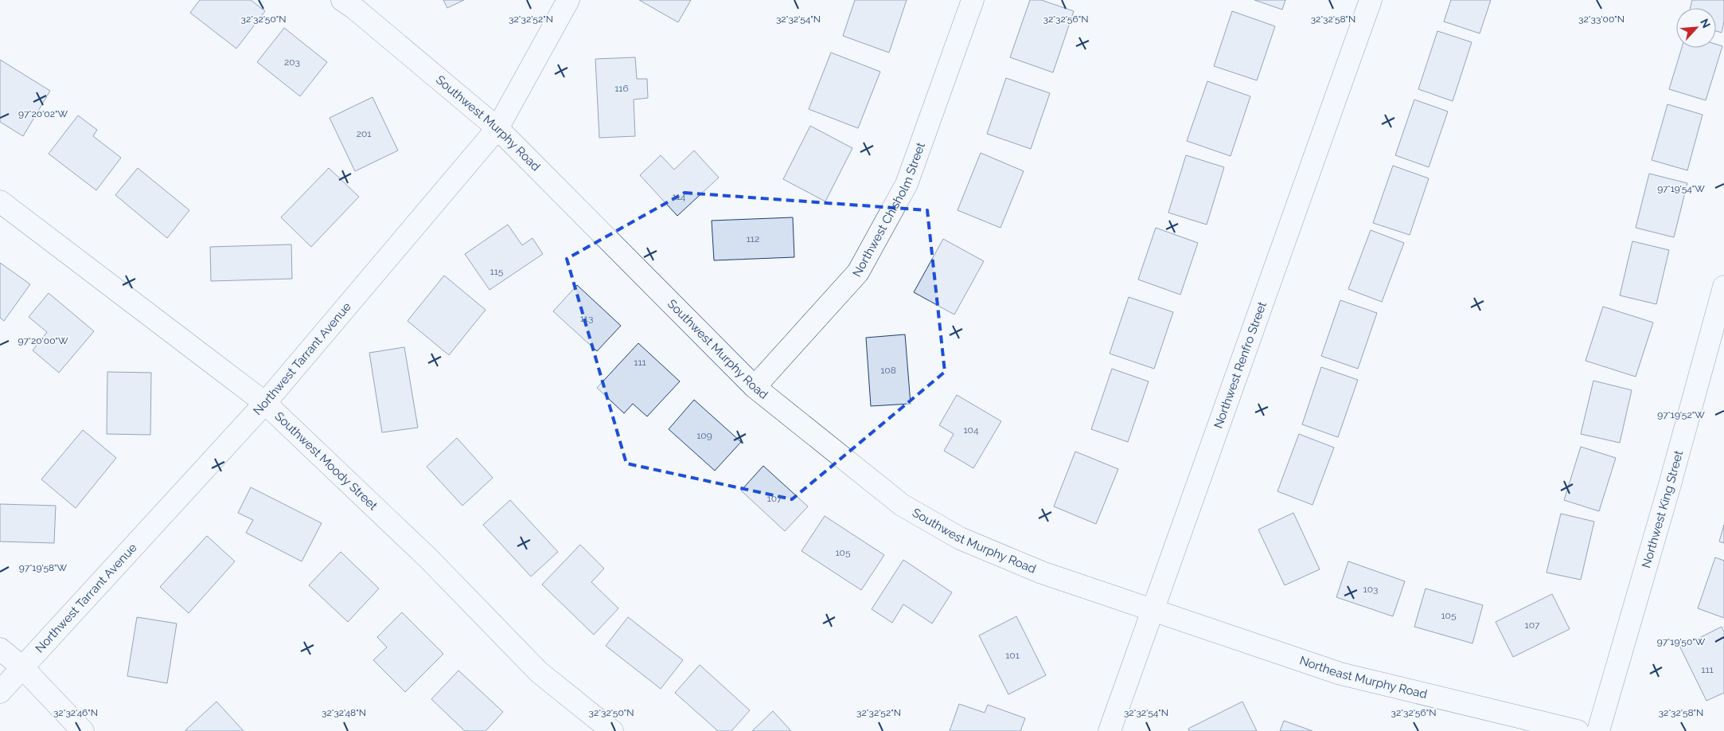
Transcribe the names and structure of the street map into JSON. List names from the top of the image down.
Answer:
{
  "streets": {
    "street": [
      "Southwest Murphy Road",
      "Northwest Chisholm Street",
      "Northwest Tarrant Avenue",
      "Northwest Renfro Street",
      "Southwest Moody Street",
      "Northwest King Street",
      "Northeast Murphy Road"
    ]
  },
  "crossings": [
    ["Southwest Murphy Road", "Northwest Chisholm Street"],
    ["Southwest Murphy Road", "Northwest Tarrant Avenue"],
    ["Southwest Murphy Road", "Northwest Renfro Street"],
    ["Southwest Murphy Road", "Northeast Murphy Road"],
    ["Northwest Tarrant Avenue", "Southwest Moody Street"],
    ["Northwest Renfro Street", "Northeast Murphy Road"]
  ],
  "house_numbers": [
    "203",
    "116",
    "201",
    "114",
    "112",
    "115",
    "113",
    "111",
    "108",
    "104",
    "109",
    "107",
    "105",
    "103",
    "105",
    "107",
    "101",
    "111"
  ],
  "north": "top right",
  "coordinates": [
    "32°33'00\"N",
    "32°32'50\"N",
    "32°32'52\"N",
    "32°32'54\"N",
    "32°32'56\"N",
    "32°32'58\"N",
    "97°20'02\"W",
    "97°19'54\"W",
    "97°20'00\"W",
    "97°19'52\"W",
    "97°19'58\"W",
    "97°19'50\"W",
    "32°32'46\"N",
    "32°32'48\"N"
  ]
}
